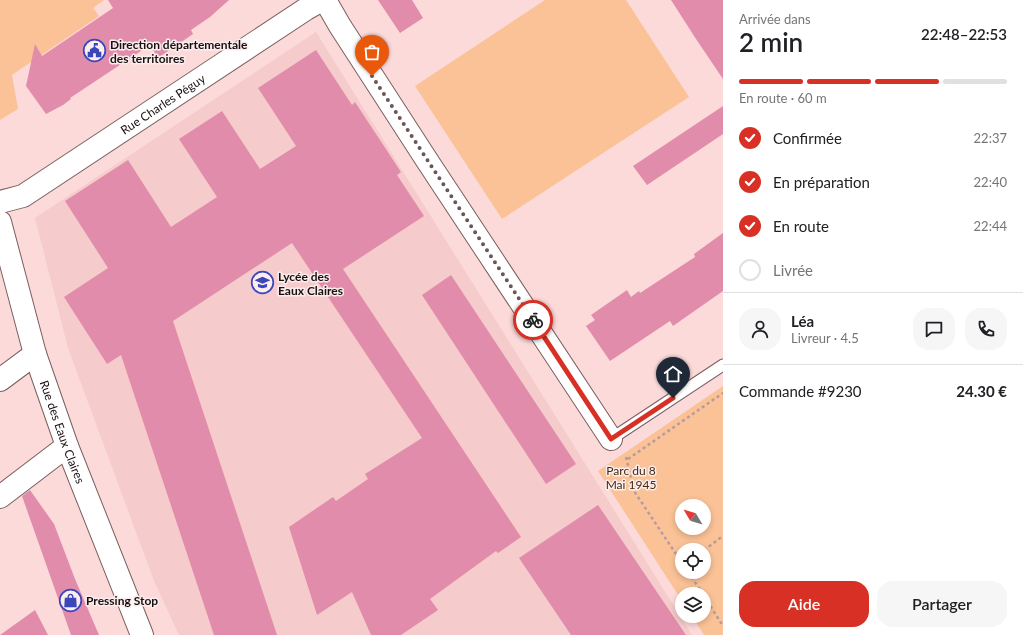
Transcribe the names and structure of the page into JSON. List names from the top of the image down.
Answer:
{
  "streets": {
    "street": ["Rue Charles Péguy", "Rue des Eaux Claires"]
  },
  "parks": ["Parc du 8 Mai 1945"],
  "places": {
    "public building": ["Direction départementale des territoires"],
    "school or university": ["Lycée des Eaux Claires"],
    "shop": ["Pressing Stop"]
  },
  "north": "top left",
  "page": {
    "heading": ["2 min", "Arrivée dans", "22:48–22:53"],
    "panel": [
      "Léa",
      "Livreur · 4.5",
      "Commande #9230",
      "24.30 €"
    ],
    "bar": "En route · 60 m",
    "list": [
      ["Confirmée", "22:37"],
      ["En préparation", "22:40"],
      ["En route", "22:44"],
      "Livrée"
    ],
    "buttons": ["Aide", "Partager"]
  }
}
